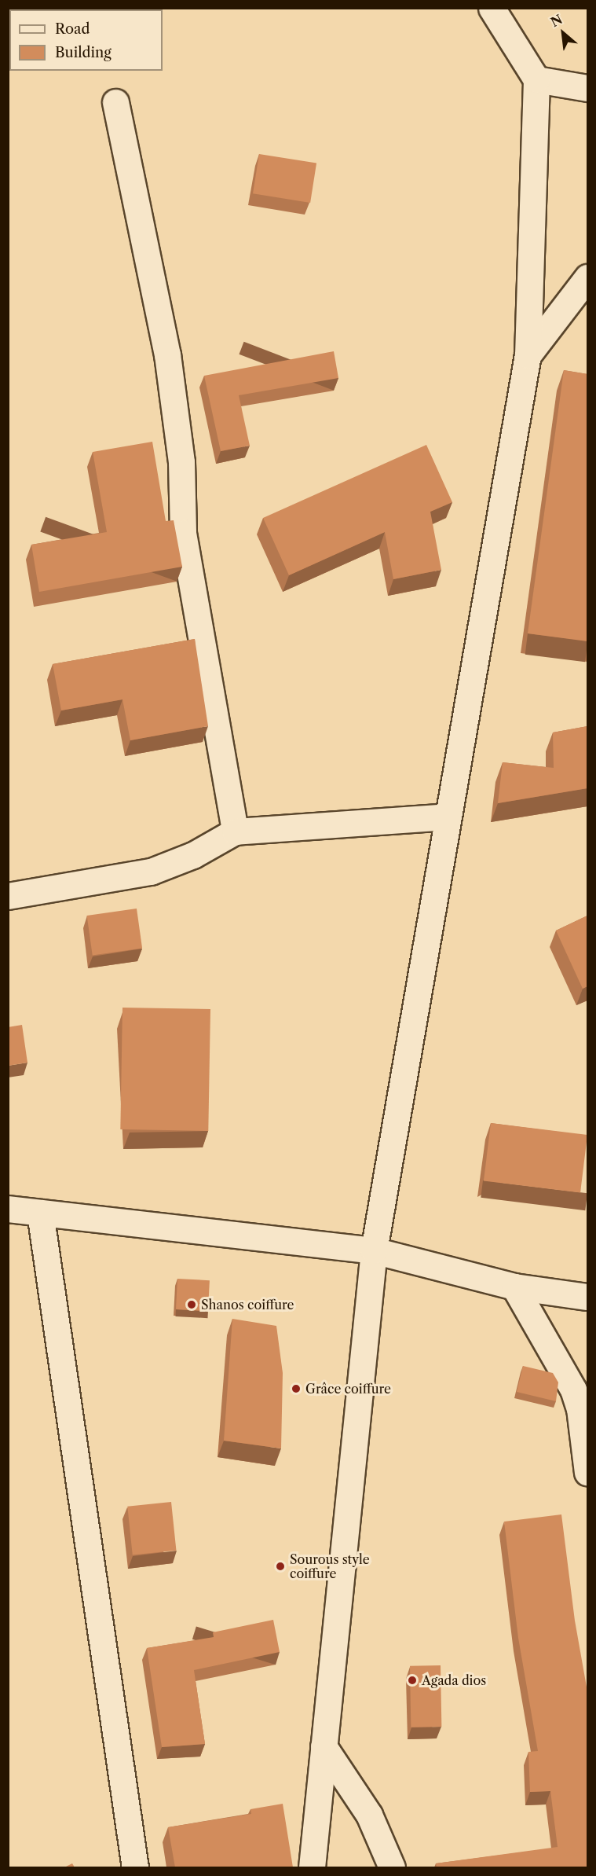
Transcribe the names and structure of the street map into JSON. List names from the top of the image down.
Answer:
{
  "places": [
    "Shanos coiffure",
    "Grâce coiffure",
    "Sourous style coiffure",
    "Agada dios"
  ],
  "legend": ["Road", "Building"],
  "north": "top left"
}
